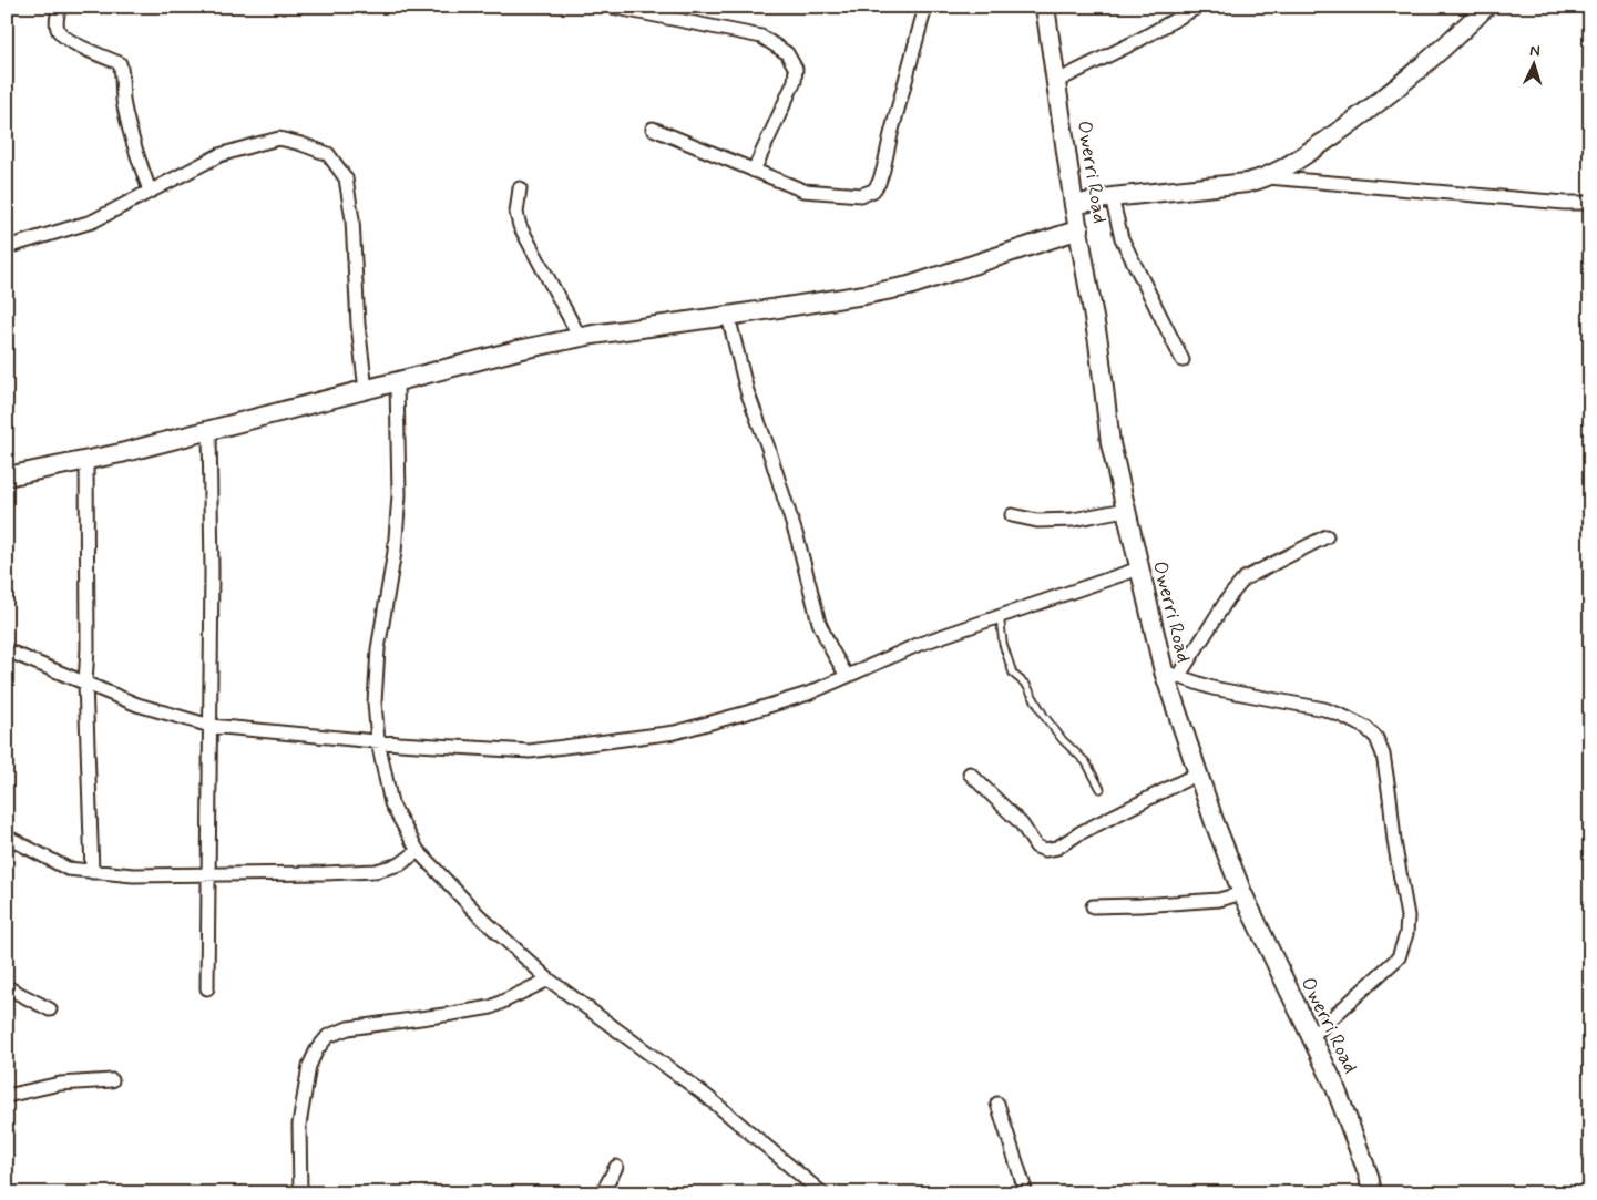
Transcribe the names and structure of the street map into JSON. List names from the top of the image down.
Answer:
{
  "streets": {
    "main road": ["Owerri Road"]
  },
  "north": "top"
}
